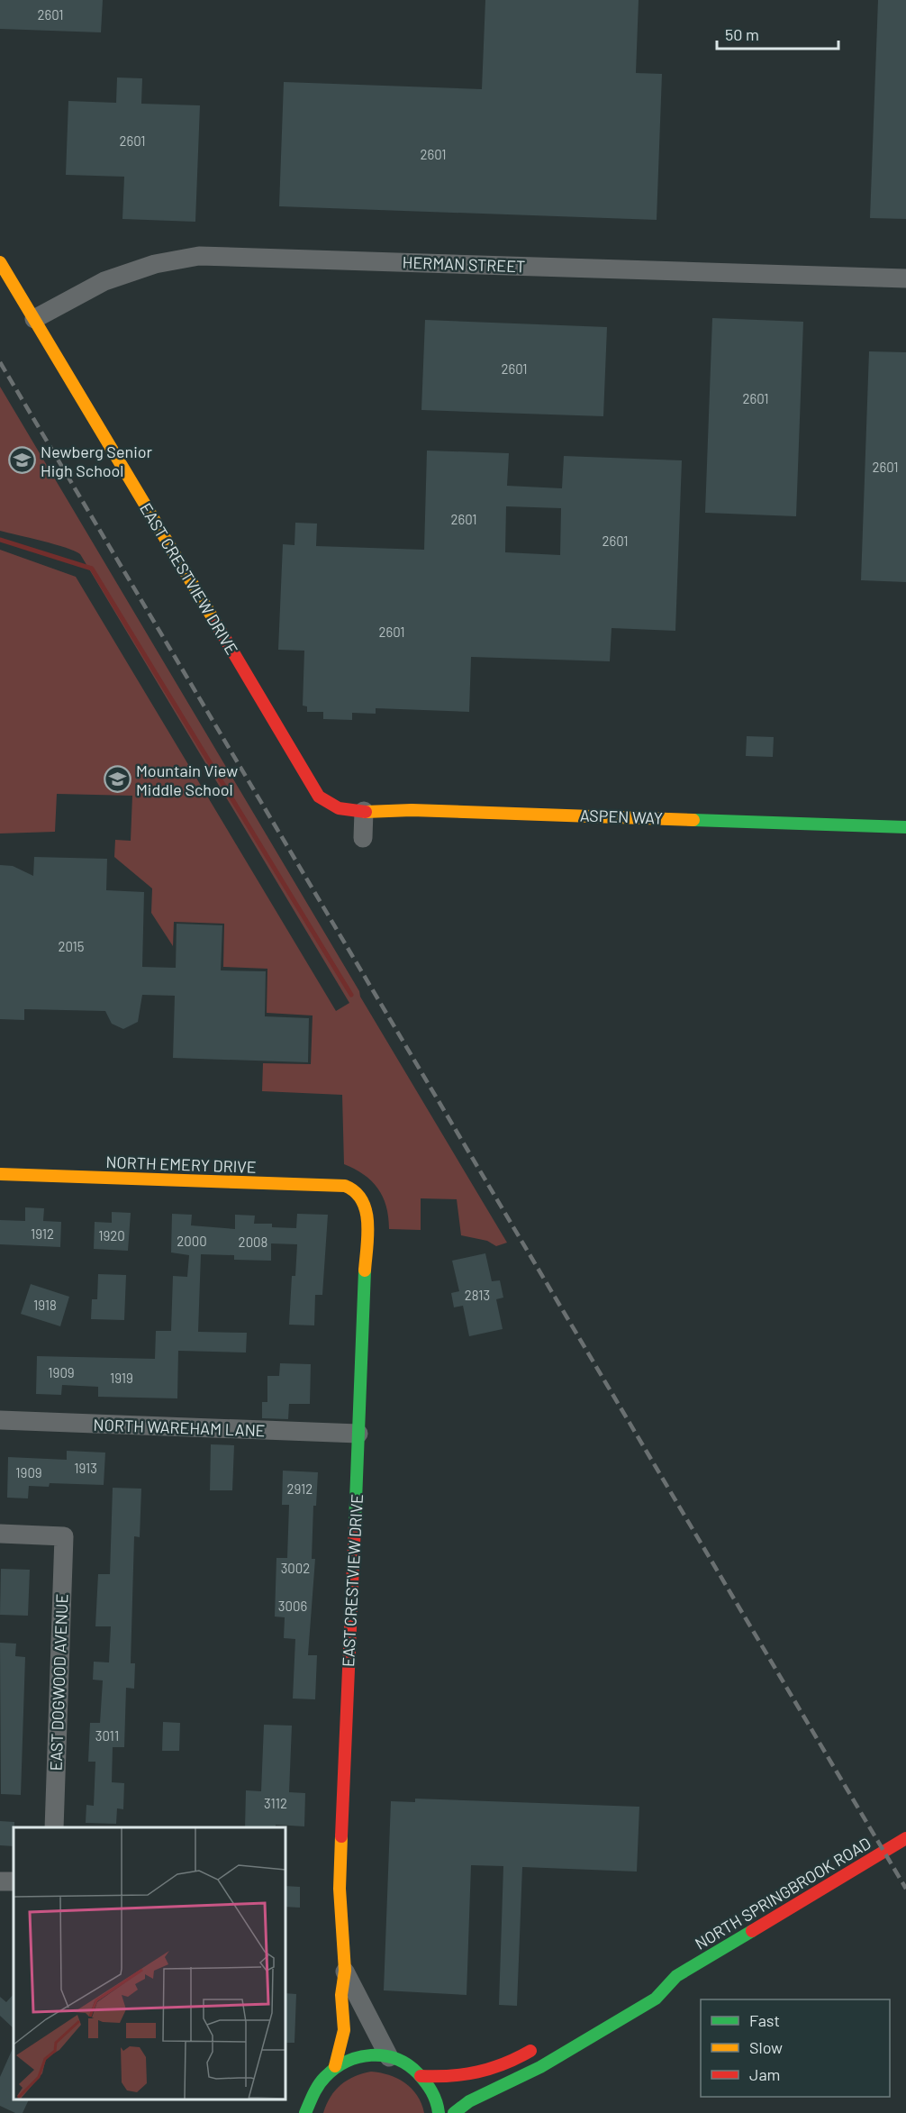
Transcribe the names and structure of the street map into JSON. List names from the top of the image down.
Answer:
{
  "streets": {
    "street": [
      "HERMAN STREET",
      "EAST CRESTVIEW DRIVE",
      "ASPEN WAY",
      "NORTH EMERY DRIVE",
      "NORTH WAREHAM LANE",
      "EAST DOGWOOD AVENUE",
      "NORTH SPRINGBROOK ROAD"
    ]
  },
  "crossings": [
    ["HERMAN STREET", "EAST CRESTVIEW DRIVE"],
    ["EAST CRESTVIEW DRIVE", "ASPEN WAY"],
    ["EAST CRESTVIEW DRIVE", "NORTH EMERY DRIVE"],
    ["EAST CRESTVIEW DRIVE", "NORTH WAREHAM LANE"]
  ],
  "places": {
    "school or university": ["Newberg Senior High School", "Mountain View Middle School"]
  },
  "house_numbers": [
    "2601",
    "2601",
    "2601",
    "2601",
    "2601",
    "2601",
    "2601",
    "2601",
    "2601",
    "2015",
    "1912",
    "1920",
    "2000",
    "2008",
    "2813",
    "1918",
    "1909",
    "1919",
    "1913",
    "1909",
    "2912",
    "3002",
    "3006",
    "3011",
    "3112"
  ],
  "legend": ["Fast", "Slow", "Jam"],
  "scale_bar": "50 m"
}
